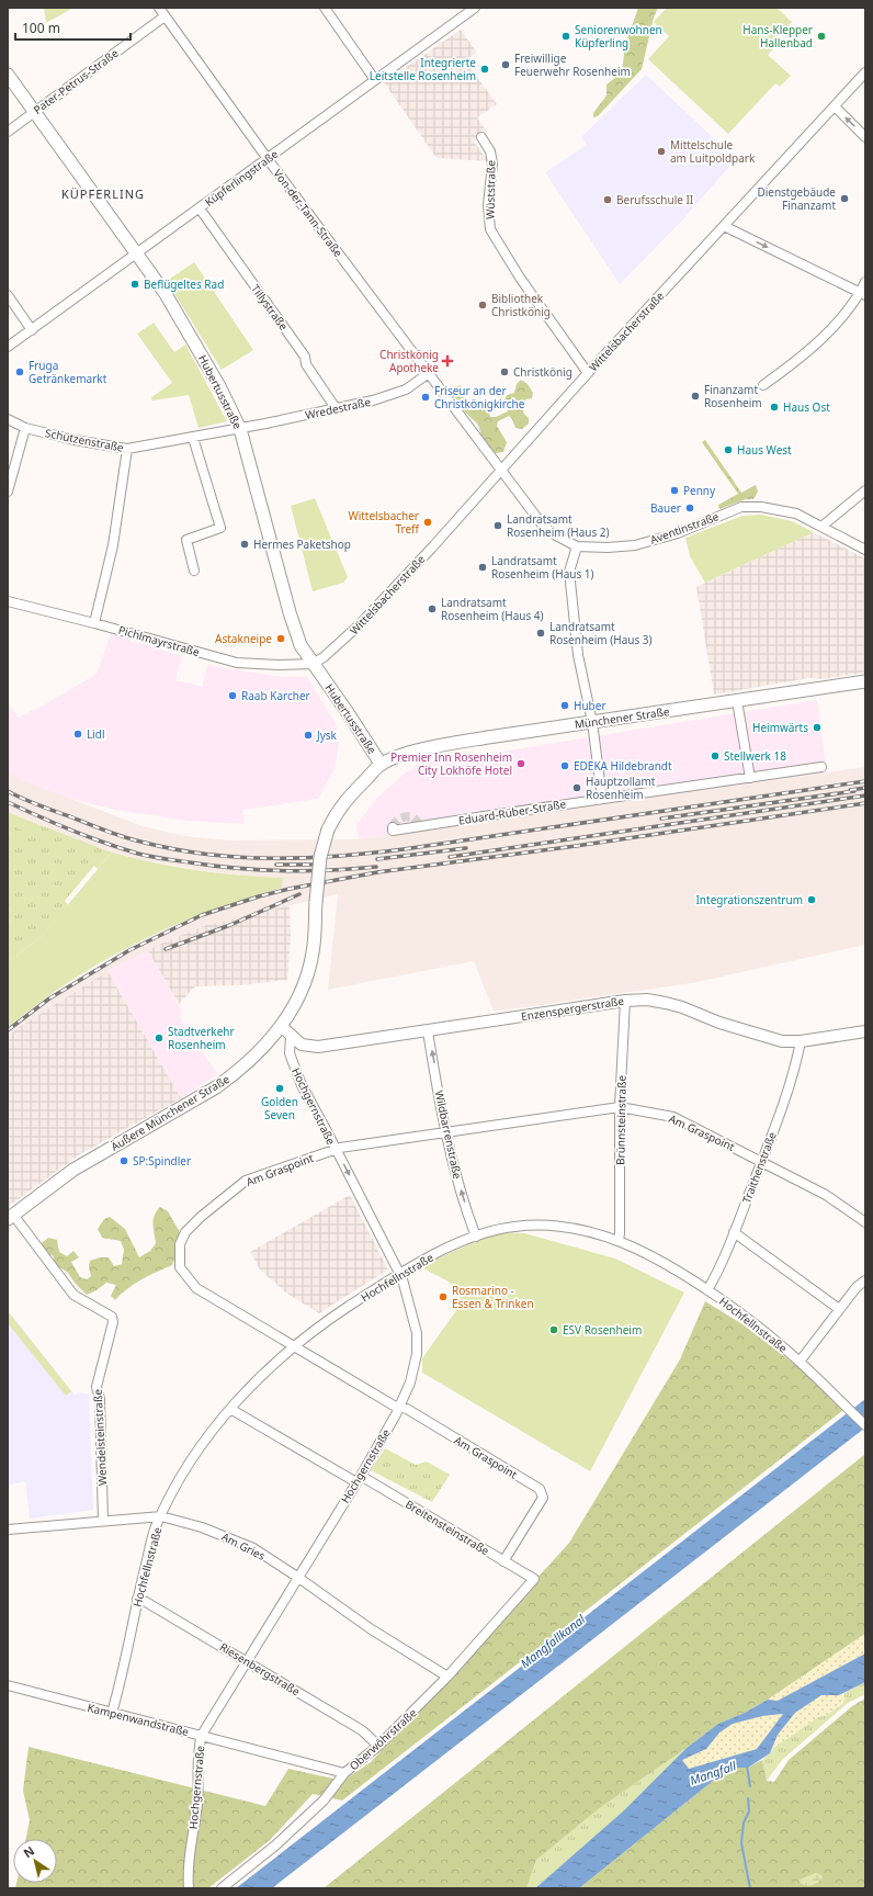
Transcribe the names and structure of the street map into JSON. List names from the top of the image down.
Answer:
{
  "streets": {
    "main road": ["Hubertusstraße", "Münchener Straße", "Äußere Münchener Straße"],
    "street": [
      "Pater-Petrus-Straße",
      "Küpferlingstraße",
      "Wüststraße",
      "Von-der-Tann-Straße",
      "Tillystraße",
      "Wittelsbacherstraße",
      "Wredestraße",
      "Schützenstraße",
      "Aventinstraße",
      "Pichlmayrstraße",
      "Eduard-Rüber-Straße",
      "Enzenspergerstraße",
      "Hochgernstraße",
      "Brünnsteinstraße",
      "Am Graspoint",
      "Wildbarrenstraße",
      "Traithenstraße",
      "Hochfellnstraße",
      "Wendelsteinstraße",
      "Breitensteinstraße",
      "Am Gries",
      "Riesenbergstraße",
      "Kampenwandstraße",
      "Oberwöhrstraße"
    ]
  },
  "crossings": [
    ["Pater-Petrus-Straße", "Von-der-Tann-Straße"],
    ["Pater-Petrus-Straße", "Hubertusstraße"],
    ["Küpferlingstraße", "Von-der-Tann-Straße"],
    ["Küpferlingstraße", "Tillystraße"],
    ["Küpferlingstraße", "Hubertusstraße"],
    ["Wüststraße", "Wittelsbacherstraße"],
    ["Von-der-Tann-Straße", "Wittelsbacherstraße"],
    ["Von-der-Tann-Straße", "Wredestraße"],
    ["Von-der-Tann-Straße", "Aventinstraße"],
    ["Tillystraße", "Wredestraße"],
    ["Wittelsbacherstraße", "Hubertusstraße"],
    ["Wittelsbacherstraße", "Aventinstraße"],
    ["Wittelsbacherstraße", "Pichlmayrstraße"],
    ["Hubertusstraße", "Wredestraße"],
    ["Hubertusstraße", "Schützenstraße"],
    ["Hubertusstraße", "Pichlmayrstraße"],
    ["Hubertusstraße", "Münchener Straße"],
    ["Hubertusstraße", "Äußere Münchener Straße"],
    ["Wredestraße", "Schützenstraße"],
    ["Münchener Straße", "Äußere Münchener Straße"],
    ["Enzenspergerstraße", "Hochgernstraße"],
    ["Enzenspergerstraße", "Äußere Münchener Straße"],
    ["Enzenspergerstraße", "Brünnsteinstraße"],
    ["Enzenspergerstraße", "Wildbarrenstraße"],
    ["Enzenspergerstraße", "Traithenstraße"],
    ["Hochgernstraße", "Am Graspoint"],
    ["Hochgernstraße", "Hochfellnstraße"],
    ["Hochgernstraße", "Breitensteinstraße"],
    ["Hochgernstraße", "Am Gries"],
    ["Hochgernstraße", "Riesenbergstraße"],
    ["Hochgernstraße", "Kampenwandstraße"],
    ["Äußere Münchener Straße", "Wendelsteinstraße"],
    ["Brünnsteinstraße", "Am Graspoint"],
    ["Brünnsteinstraße", "Hochfellnstraße"],
    ["Am Graspoint", "Wildbarrenstraße"],
    ["Am Graspoint", "Traithenstraße"],
    ["Am Graspoint", "Hochfellnstraße"],
    ["Am Graspoint", "Breitensteinstraße"],
    ["Wildbarrenstraße", "Hochfellnstraße"],
    ["Traithenstraße", "Hochfellnstraße"],
    ["Hochfellnstraße", "Breitensteinstraße"],
    ["Hochfellnstraße", "Am Gries"],
    ["Hochfellnstraße", "Riesenbergstraße"],
    ["Hochfellnstraße", "Kampenwandstraße"],
    ["Wendelsteinstraße", "Am Gries"],
    ["Breitensteinstraße", "Oberwöhrstraße"],
    ["Am Gries", "Oberwöhrstraße"],
    ["Riesenbergstraße", "Oberwöhrstraße"],
    ["Kampenwandstraße", "Oberwöhrstraße"]
  ],
  "one_way": ["Wildbarrenstraße"],
  "districts": ["KÜPFERLING"],
  "water": ["Mangfallkanal", "Mangfall"],
  "places": {
    "other": [
      "Seniorenwohnen Küpferling",
      "Hans-Klepper Hallenbad",
      "Freiwillige Feuerwehr Rosenheim",
      "Integrierte Leitstelle Rosenheim",
      "Mittelschule am Luitpoldpark",
      "Dienstgebäude Finanzamt",
      "Berufsschule II",
      "Beflügeltes Rad",
      "Bibliothek Christkönig",
      "Fruga Getränkemarkt",
      "Christkönig",
      "Finanzamt Rosenheim",
      "Friseur an der Christkönigkirche",
      "Haus Ost",
      "Haus West",
      "Penny",
      "Bauer",
      "Wittelsbacher Treff",
      "Landratsamt Rosenheim (Haus 2)",
      "Hermes Paketshop",
      "Landratsamt Rosenheim (Haus 1)",
      "Landratsamt Rosenheim (Haus 4)",
      "Landratsamt Rosenheim (Haus 3)",
      "Astakneipe",
      "Raab Karcher",
      "Huber",
      "Heimwärts",
      "Lidl",
      "Jysk",
      "Stellwerk 18",
      "Premier Inn Rosenheim City Lokhöfe Hotel",
      "EDEKA Hildebrandt",
      "Hauptzollamt Rosenheim",
      "Integrationszentrum",
      "Stadtverkehr Rosenheim",
      "Golden Seven",
      "SP:Spindler",
      "Rosmarino - Essen & Trinken",
      "ESV Rosenheim"
    ],
    "health": ["Christkönig Apotheke"]
  },
  "scale_bar": "100 m",
  "north": "top left"
}
